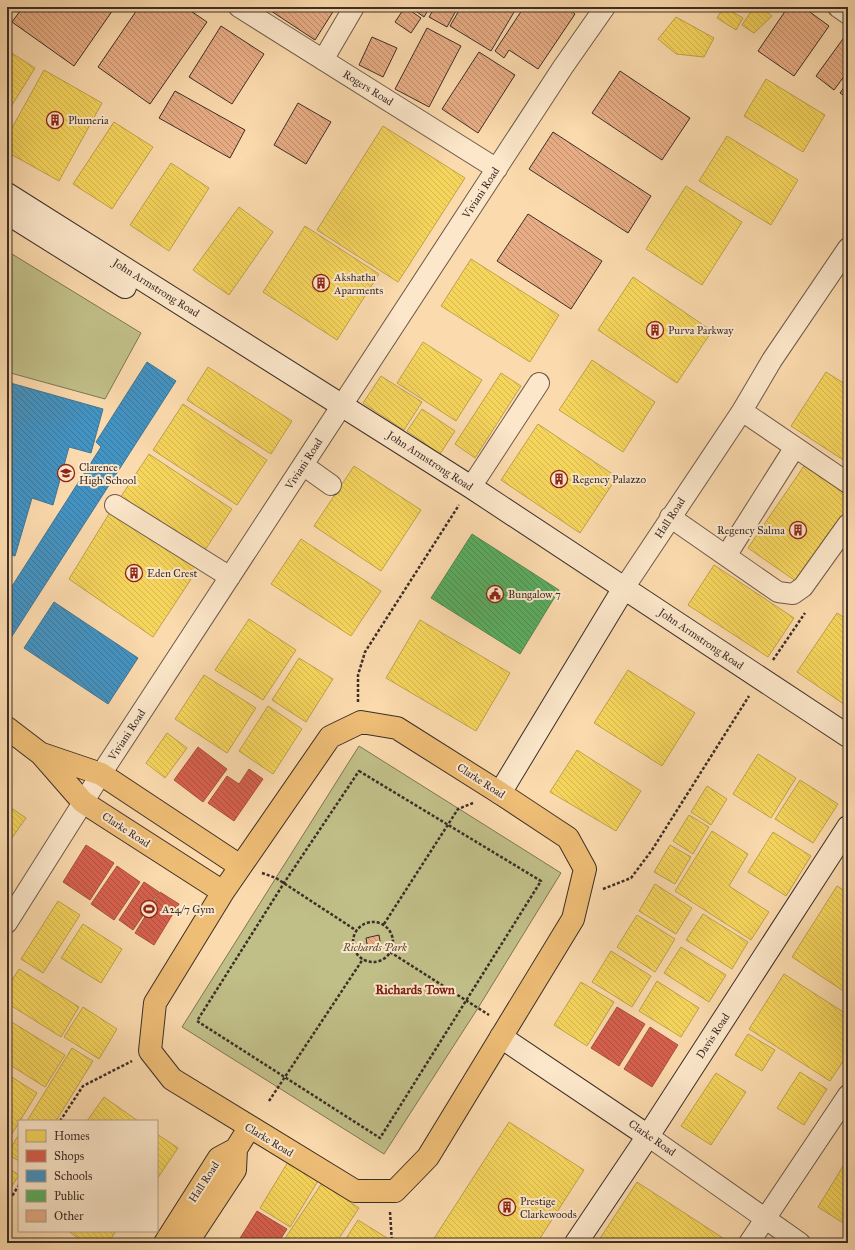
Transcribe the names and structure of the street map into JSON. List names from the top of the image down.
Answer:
{
  "streets": {
    "main road": ["Hall Road", "Clarke Road"],
    "street": [
      "Rogers Road",
      "Viviani Road",
      "John Armstrong Road",
      "Davis Road"
    ]
  },
  "crossings": [
    ["Rogers Road", "Viviani Road"],
    ["Viviani Road", "John Armstrong Road"],
    ["Viviani Road", "Clarke Road"],
    ["John Armstrong Road", "Hall Road"],
    ["Hall Road", "Clarke Road"],
    ["Clarke Road", "Davis Road"]
  ],
  "districts": ["Richards Town"],
  "parks": ["Richards Park"],
  "places": {
    "building": [
      "Plumeria",
      "Akshatha Aparments",
      "Purva Parkway",
      "Regency Palazzo",
      "Regency Salma",
      "Eden Crest",
      "Prestige Clarkewoods"
    ],
    "school or university": ["Clarence High School"],
    "public building": ["Bungalow 7"],
    "sports": ["A24/7 Gym"]
  },
  "legend": [
    "Homes",
    "Shops",
    "Schools",
    "Public",
    "Other"
  ]
}
